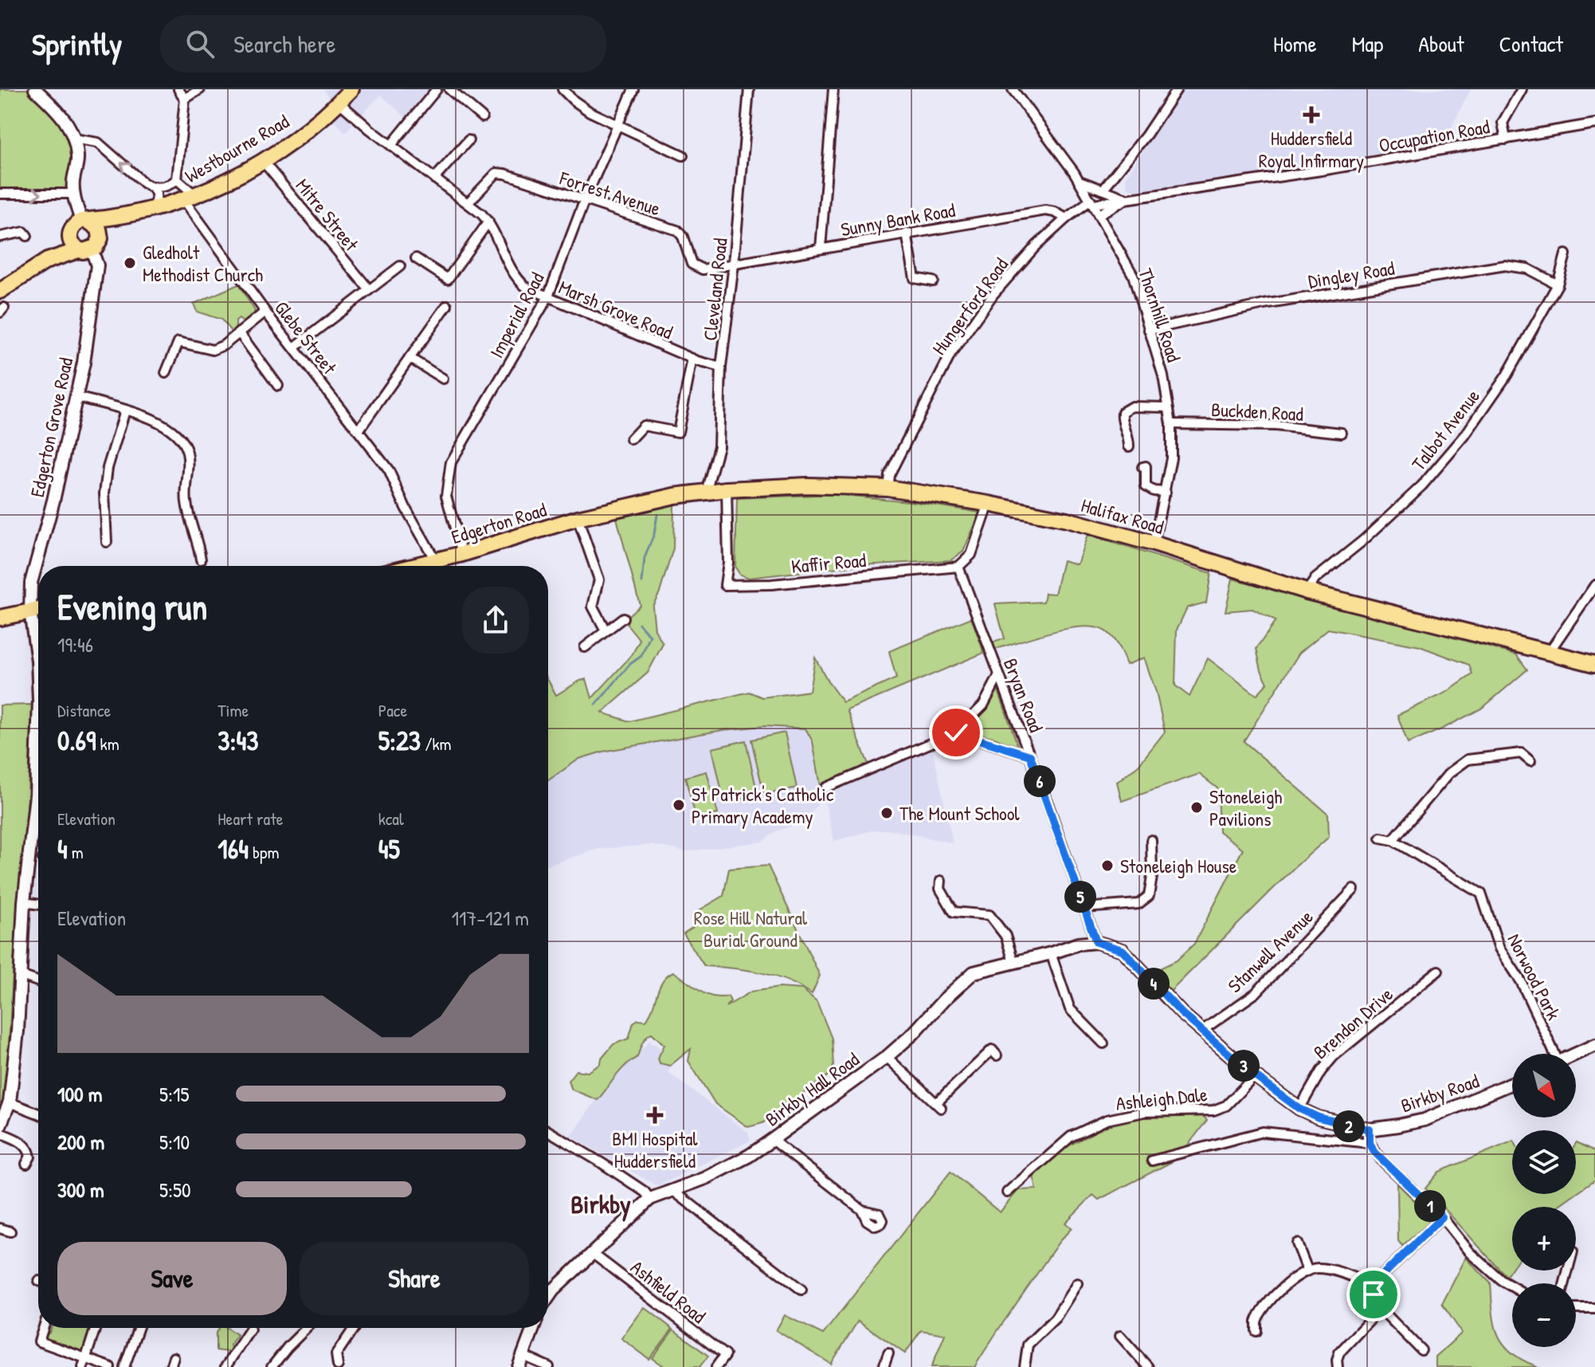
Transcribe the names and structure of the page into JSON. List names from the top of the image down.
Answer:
{
  "streets": {
    "highway": ["Westbourne Road", "Halifax Road", "Edgerton Road"],
    "street": [
      "Occupation Road",
      "Forrest Avenue",
      "Mitre Street",
      "Sunny Bank Road",
      "Dingley Road",
      "Cleveland Road",
      "Hungerford Road",
      "Marsh Grove Road",
      "Imperial Road",
      "Thornhill Road",
      "Glebe Street",
      "Buckden Road",
      "Edgerton Grove Road",
      "Talbot Avenue",
      "Kaffir Road",
      "Bryan Road",
      "Stanwell Avenue",
      "Norwood Park",
      "Brendon Drive",
      "Birkby Hall Road",
      "Birkby Road",
      "Ashleigh Dale",
      "Ashfield Road"
    ]
  },
  "crossings": [
    ["Occupation Road", "Hungerford Road"],
    ["Occupation Road", "Thornhill Road"],
    ["Westbourne Road", "Mitre Street"],
    ["Westbourne Road", "Marsh Grove Road"],
    ["Westbourne Road", "Glebe Street"],
    ["Westbourne Road", "Edgerton Grove Road"],
    ["Forrest Avenue", "Sunny Bank Road"],
    ["Forrest Avenue", "Cleveland Road"],
    ["Forrest Avenue", "Marsh Grove Road"],
    ["Forrest Avenue", "Imperial Road"],
    ["Sunny Bank Road", "Cleveland Road"],
    ["Sunny Bank Road", "Hungerford Road"],
    ["Dingley Road", "Thornhill Road"],
    ["Dingley Road", "Talbot Avenue"],
    ["Cleveland Road", "Marsh Grove Road"],
    ["Cleveland Road", "Halifax Road"],
    ["Hungerford Road", "Thornhill Road"],
    ["Hungerford Road", "Halifax Road"],
    ["Marsh Grove Road", "Imperial Road"],
    ["Imperial Road", "Edgerton Road"],
    ["Thornhill Road", "Buckden Road"],
    ["Thornhill Road", "Halifax Road"],
    ["Glebe Street", "Edgerton Road"],
    ["Talbot Avenue", "Halifax Road"],
    ["Halifax Road", "Edgerton Road"],
    ["Halifax Road", "Kaffir Road"],
    ["Kaffir Road", "Bryan Road"],
    ["Bryan Road", "Birkby Hall Road"],
    ["Stanwell Avenue", "Birkby Road"],
    ["Brendon Drive", "Birkby Road"],
    ["Birkby Hall Road", "Birkby Road"],
    ["Birkby Hall Road", "Ashfield Road"],
    ["Birkby Road", "Ashleigh Dale"]
  ],
  "districts": ["Birkby"],
  "parks": ["Rose Hill Natural Burial Ground"],
  "places": {
    "health": ["Huddersfield Royal Infirmary", "BMI Hospital Huddersfield"],
    "other": [
      "Gledholt Methodist Church",
      "St Patrick's Catholic Primary Academy",
      "Stoneleigh Pavilions",
      "The Mount School",
      "Stoneleigh House"
    ]
  },
  "north": "bottom right",
  "page": {
    "header": "Sprintly",
    "search": "Search here",
    "nav": [
      "Home",
      "Map",
      "About",
      "Contact"
    ],
    "heading": ["Evening run", "19:46"],
    "stats": [
      ["Distance", "0.69 km"],
      ["Time", "3:43"],
      ["Pace", "5:23 /km"],
      ["Elevation", "4 m"],
      ["Heart rate", "164 bpm"],
      ["kcal", "45"]
    ],
    "pins": [
      "6",
      "5",
      "4",
      "3",
      "2",
      "1"
    ],
    "chart": ["Elevation", "117–121 m"],
    "map_buttons": ["+", "−"],
    "list": [
      {
        "name": "100 m",
        "note": "5:15"
      },
      {
        "name": "200 m",
        "note": "5:10"
      },
      {
        "name": "300 m",
        "note": "5:50"
      }
    ],
    "buttons": ["Save", "Share"]
  }
}
